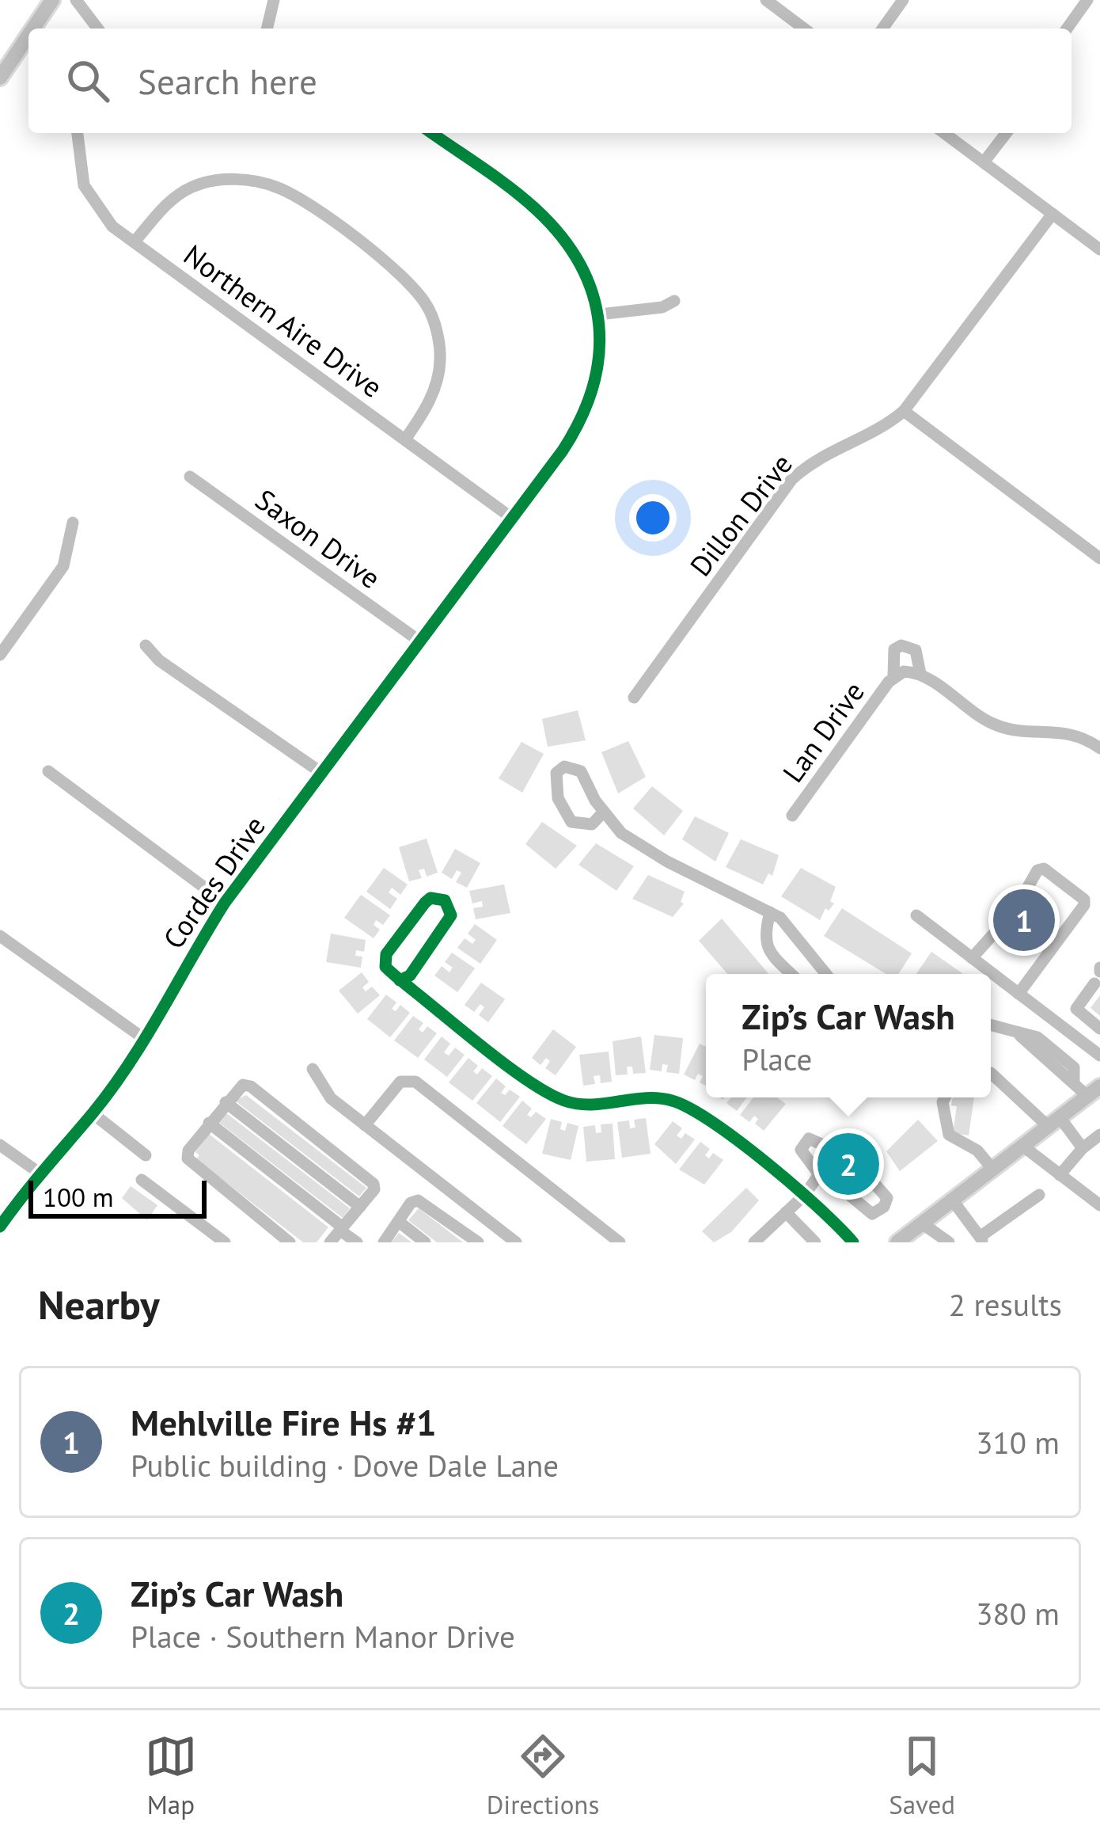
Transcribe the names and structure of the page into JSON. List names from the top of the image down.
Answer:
{
  "streets": {
    "street": [
      "Northern Aire Drive",
      "Dillon Drive",
      "Saxon Drive",
      "Lan Drive",
      "Cordes Drive"
    ]
  },
  "crossings": [
    ["Northern Aire Drive", "Cordes Drive"],
    ["Saxon Drive", "Cordes Drive"]
  ],
  "scale_bar": "100 m",
  "page": {
    "search": "Search here",
    "pins": ["1", "2"],
    "popup": ["Zip’s Car Wash", "Place"],
    "scale": "100 m",
    "heading": ["Nearby", "2 results"],
    "list": [
      {
        "mark": "1",
        "name": "Mehlville Fire Hs #1",
        "note": "Public building · Dove Dale Lane",
        "value": "310 m"
      },
      {
        "mark": "2",
        "name": "Zip’s Car Wash",
        "note": "Place · Southern Manor Drive",
        "value": "380 m"
      }
    ],
    "nav": ["Map", "Directions", "Saved"]
  }
}
